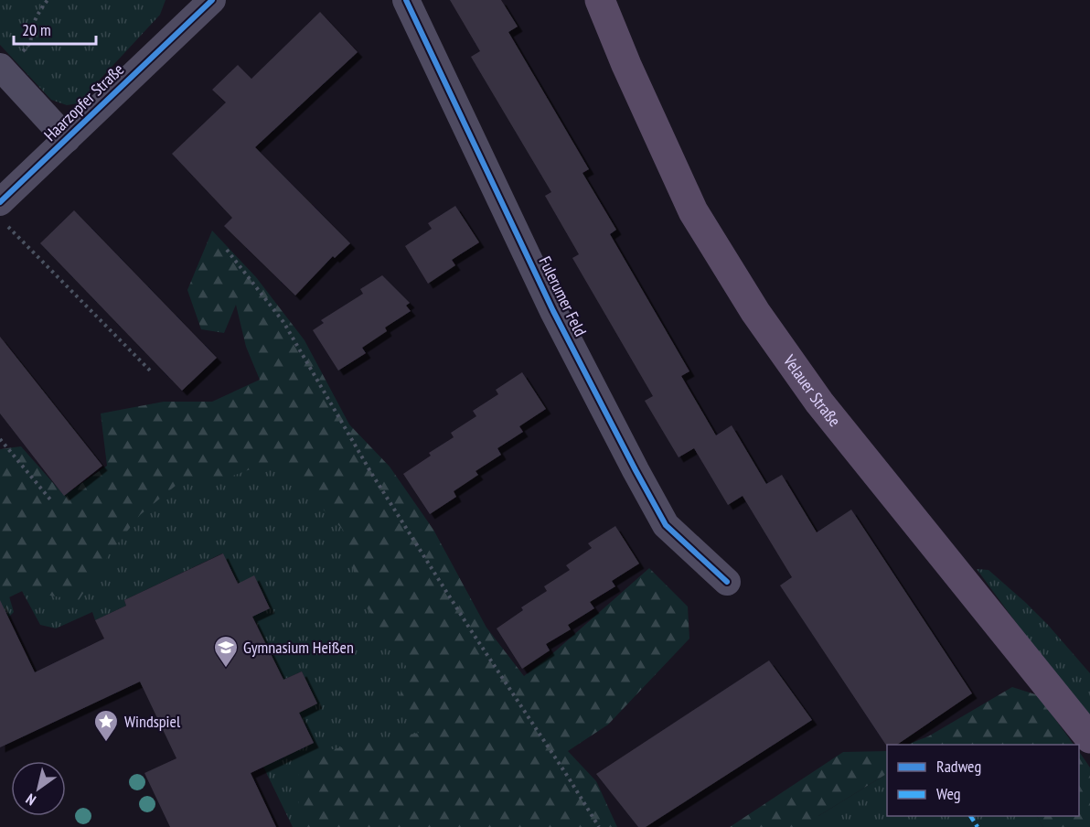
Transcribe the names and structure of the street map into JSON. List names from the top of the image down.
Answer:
{
  "streets": {
    "main road": ["Velauer Straße"],
    "street": ["Haarzopfer Straße", "Fulerumer Feld"]
  },
  "places": {
    "school or university": ["Gymnasium Heißen"],
    "place": ["Windspiel"]
  },
  "legend": ["Radweg", "Weg"],
  "scale_bar": "20 m",
  "north": "bottom left"
}
